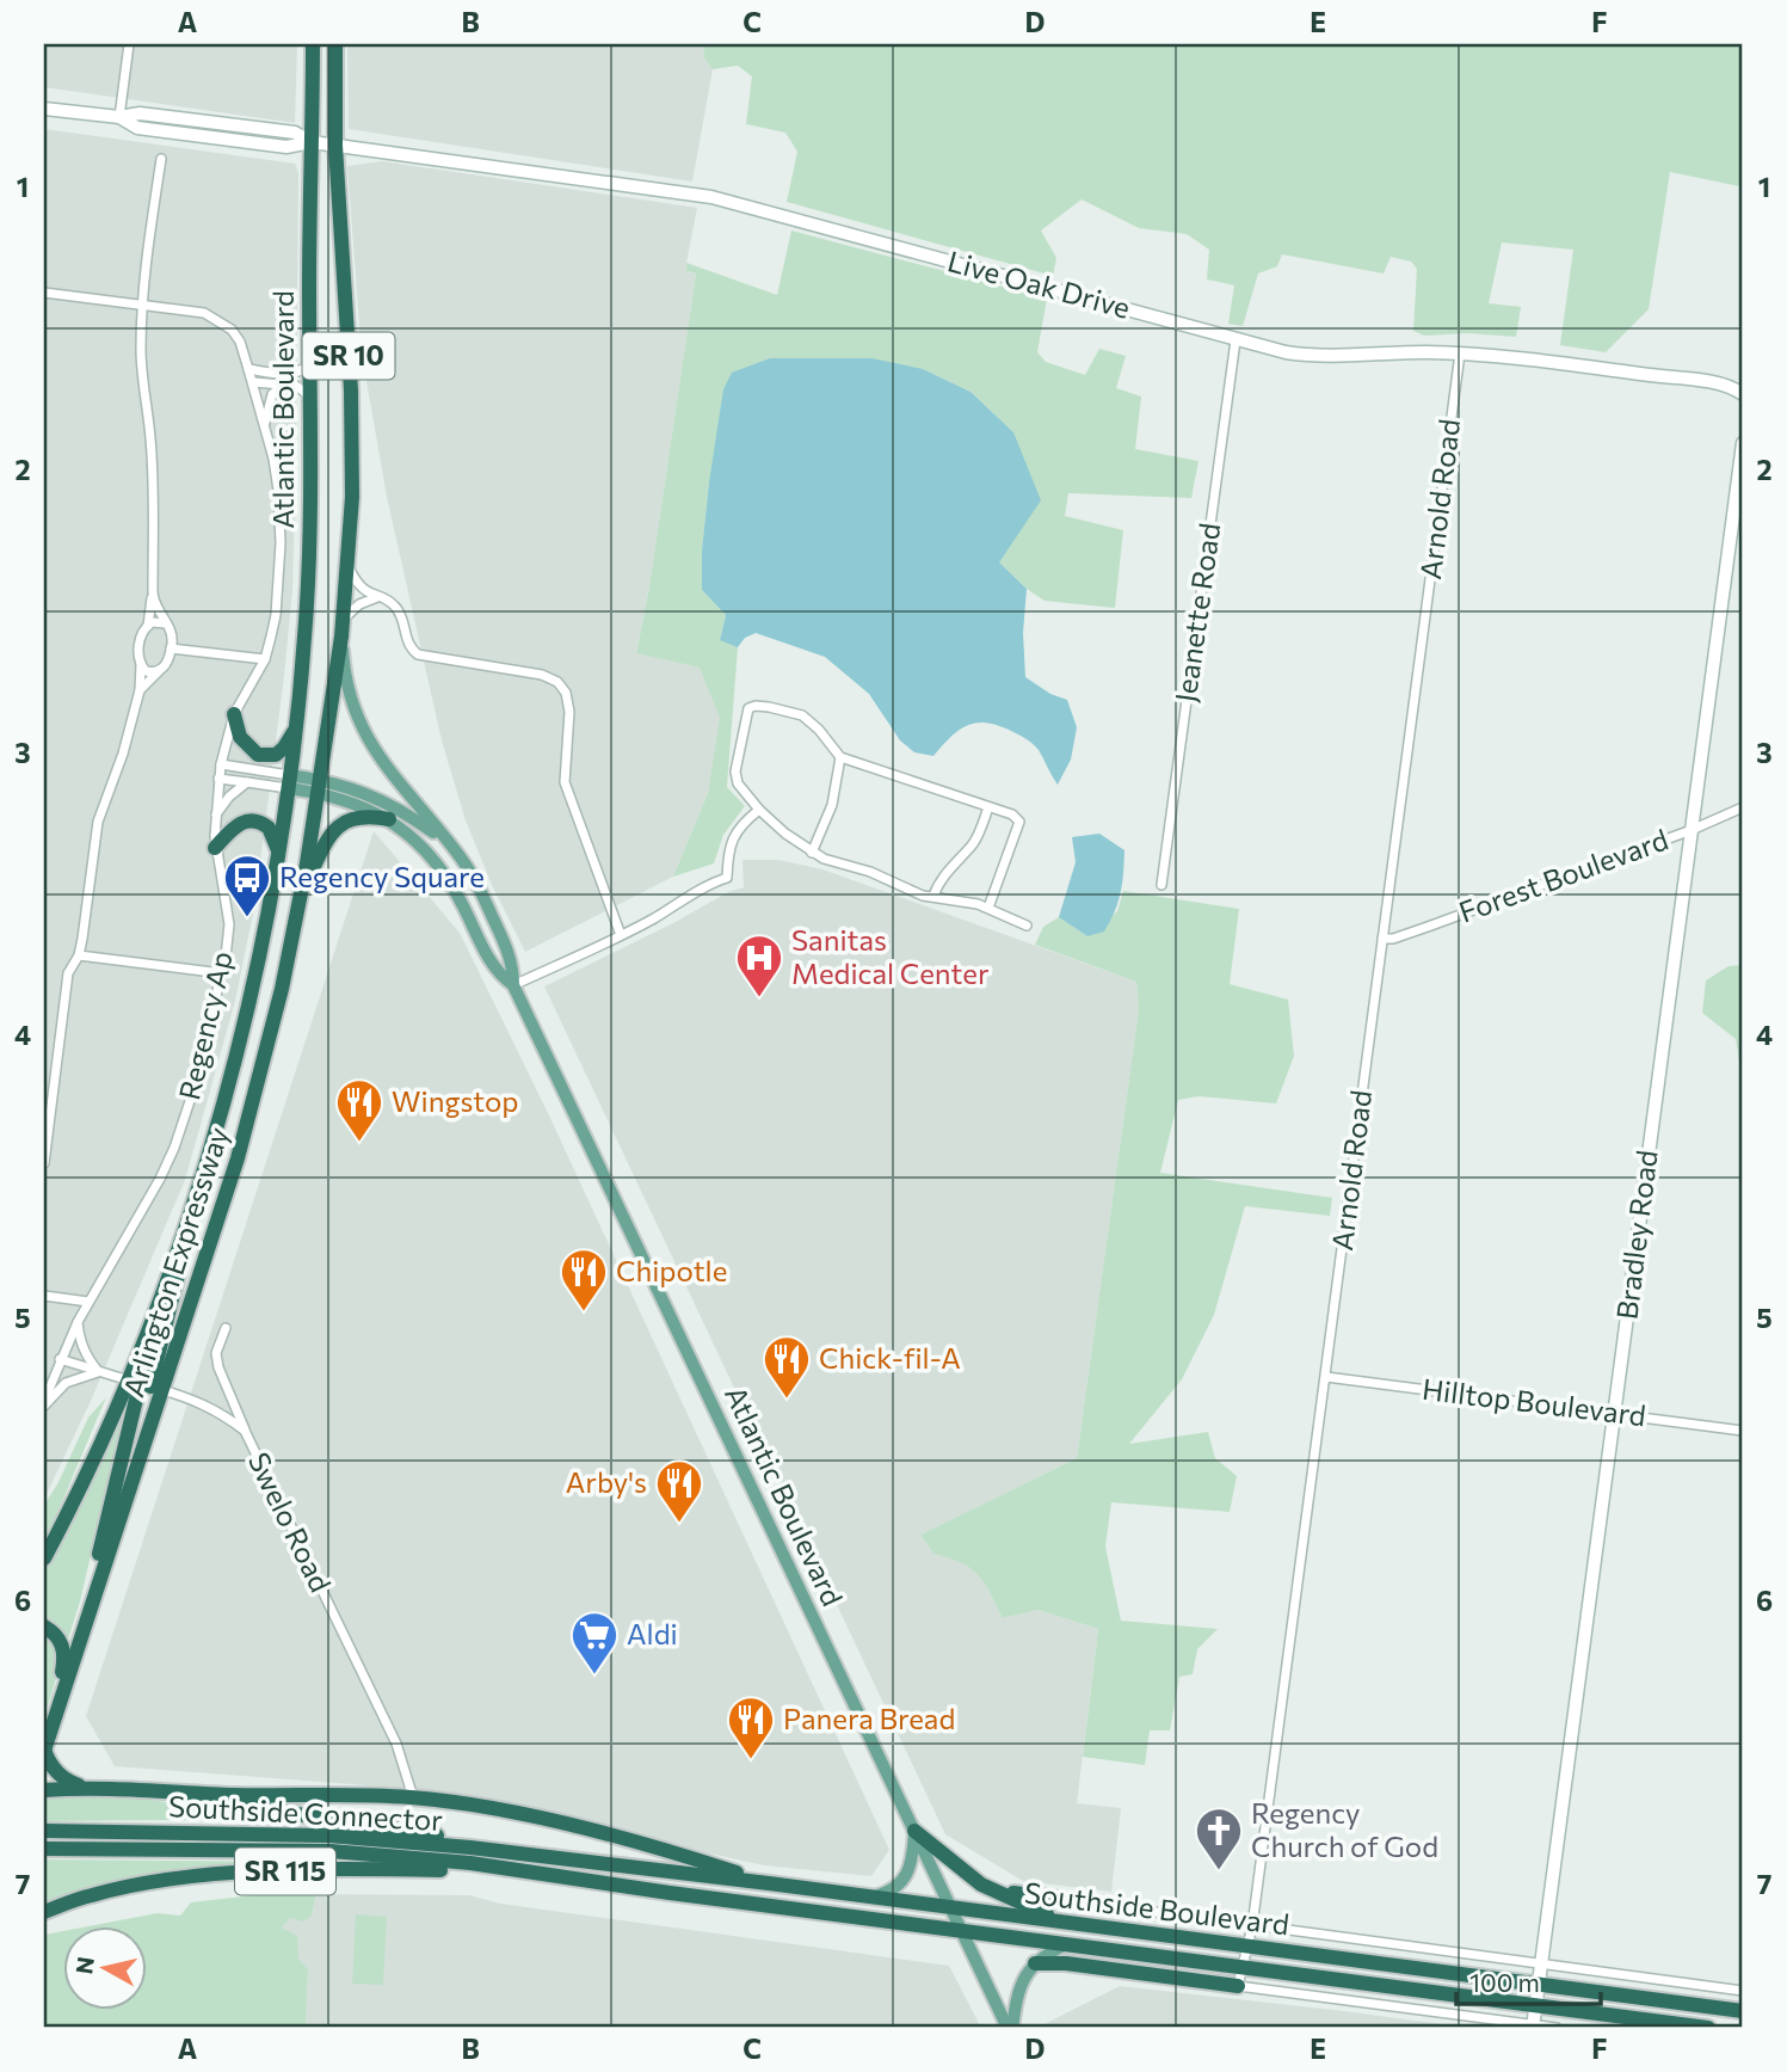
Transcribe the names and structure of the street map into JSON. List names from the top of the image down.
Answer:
{
  "streets": {
    "highway": [
      "SR 10",
      "Atlantic Boulevard",
      "Arlington Expressway",
      "Southside Connector",
      "SR 115",
      "Southside Boulevard"
    ],
    "main road": ["Live Oak Drive", "Bradley Road"],
    "street": [
      "Arnold Road",
      "Jeanette Road",
      "Forest Boulevard",
      "Regency Ap",
      "Hilltop Boulevard",
      "Swelo Road"
    ]
  },
  "crossings": [
    ["Live Oak Drive", "Atlantic Boulevard"],
    ["Live Oak Drive", "Arnold Road"],
    ["Live Oak Drive", "Jeanette Road"],
    ["Atlantic Boulevard", "Arlington Expressway"],
    ["Atlantic Boulevard", "Southside Boulevard"],
    ["Arnold Road", "Forest Boulevard"],
    ["Arnold Road", "Hilltop Boulevard"],
    ["Arnold Road", "Southside Boulevard"],
    ["Forest Boulevard", "Bradley Road"],
    ["Regency Ap", "Swelo Road"],
    ["Bradley Road", "Hilltop Boulevard"],
    ["Bradley Road", "Southside Boulevard"],
    ["Arlington Expressway", "Swelo Road"],
    ["Southside Connector", "SR 115"],
    ["Southside Connector", "Southside Boulevard"],
    ["SR 115", "Southside Boulevard"]
  ],
  "places": {
    "bus stop": ["Regency Square"],
    "hospital": ["Sanitas Medical Center"],
    "restaurant": [
      "Wingstop",
      "Chipotle",
      "Chick-fil-A",
      "Arby's",
      "Panera Bread"
    ],
    "supermarket": ["Aldi"],
    "church": ["Regency Church of God"]
  },
  "scale_bar": "100 m",
  "north": "left",
  "grid": {
    "columns": [
      "A",
      "B",
      "C",
      "D",
      "E",
      "F"
    ],
    "rows": [
      "1",
      "2",
      "3",
      "4",
      "5",
      "6",
      "7"
    ]
  }
}
